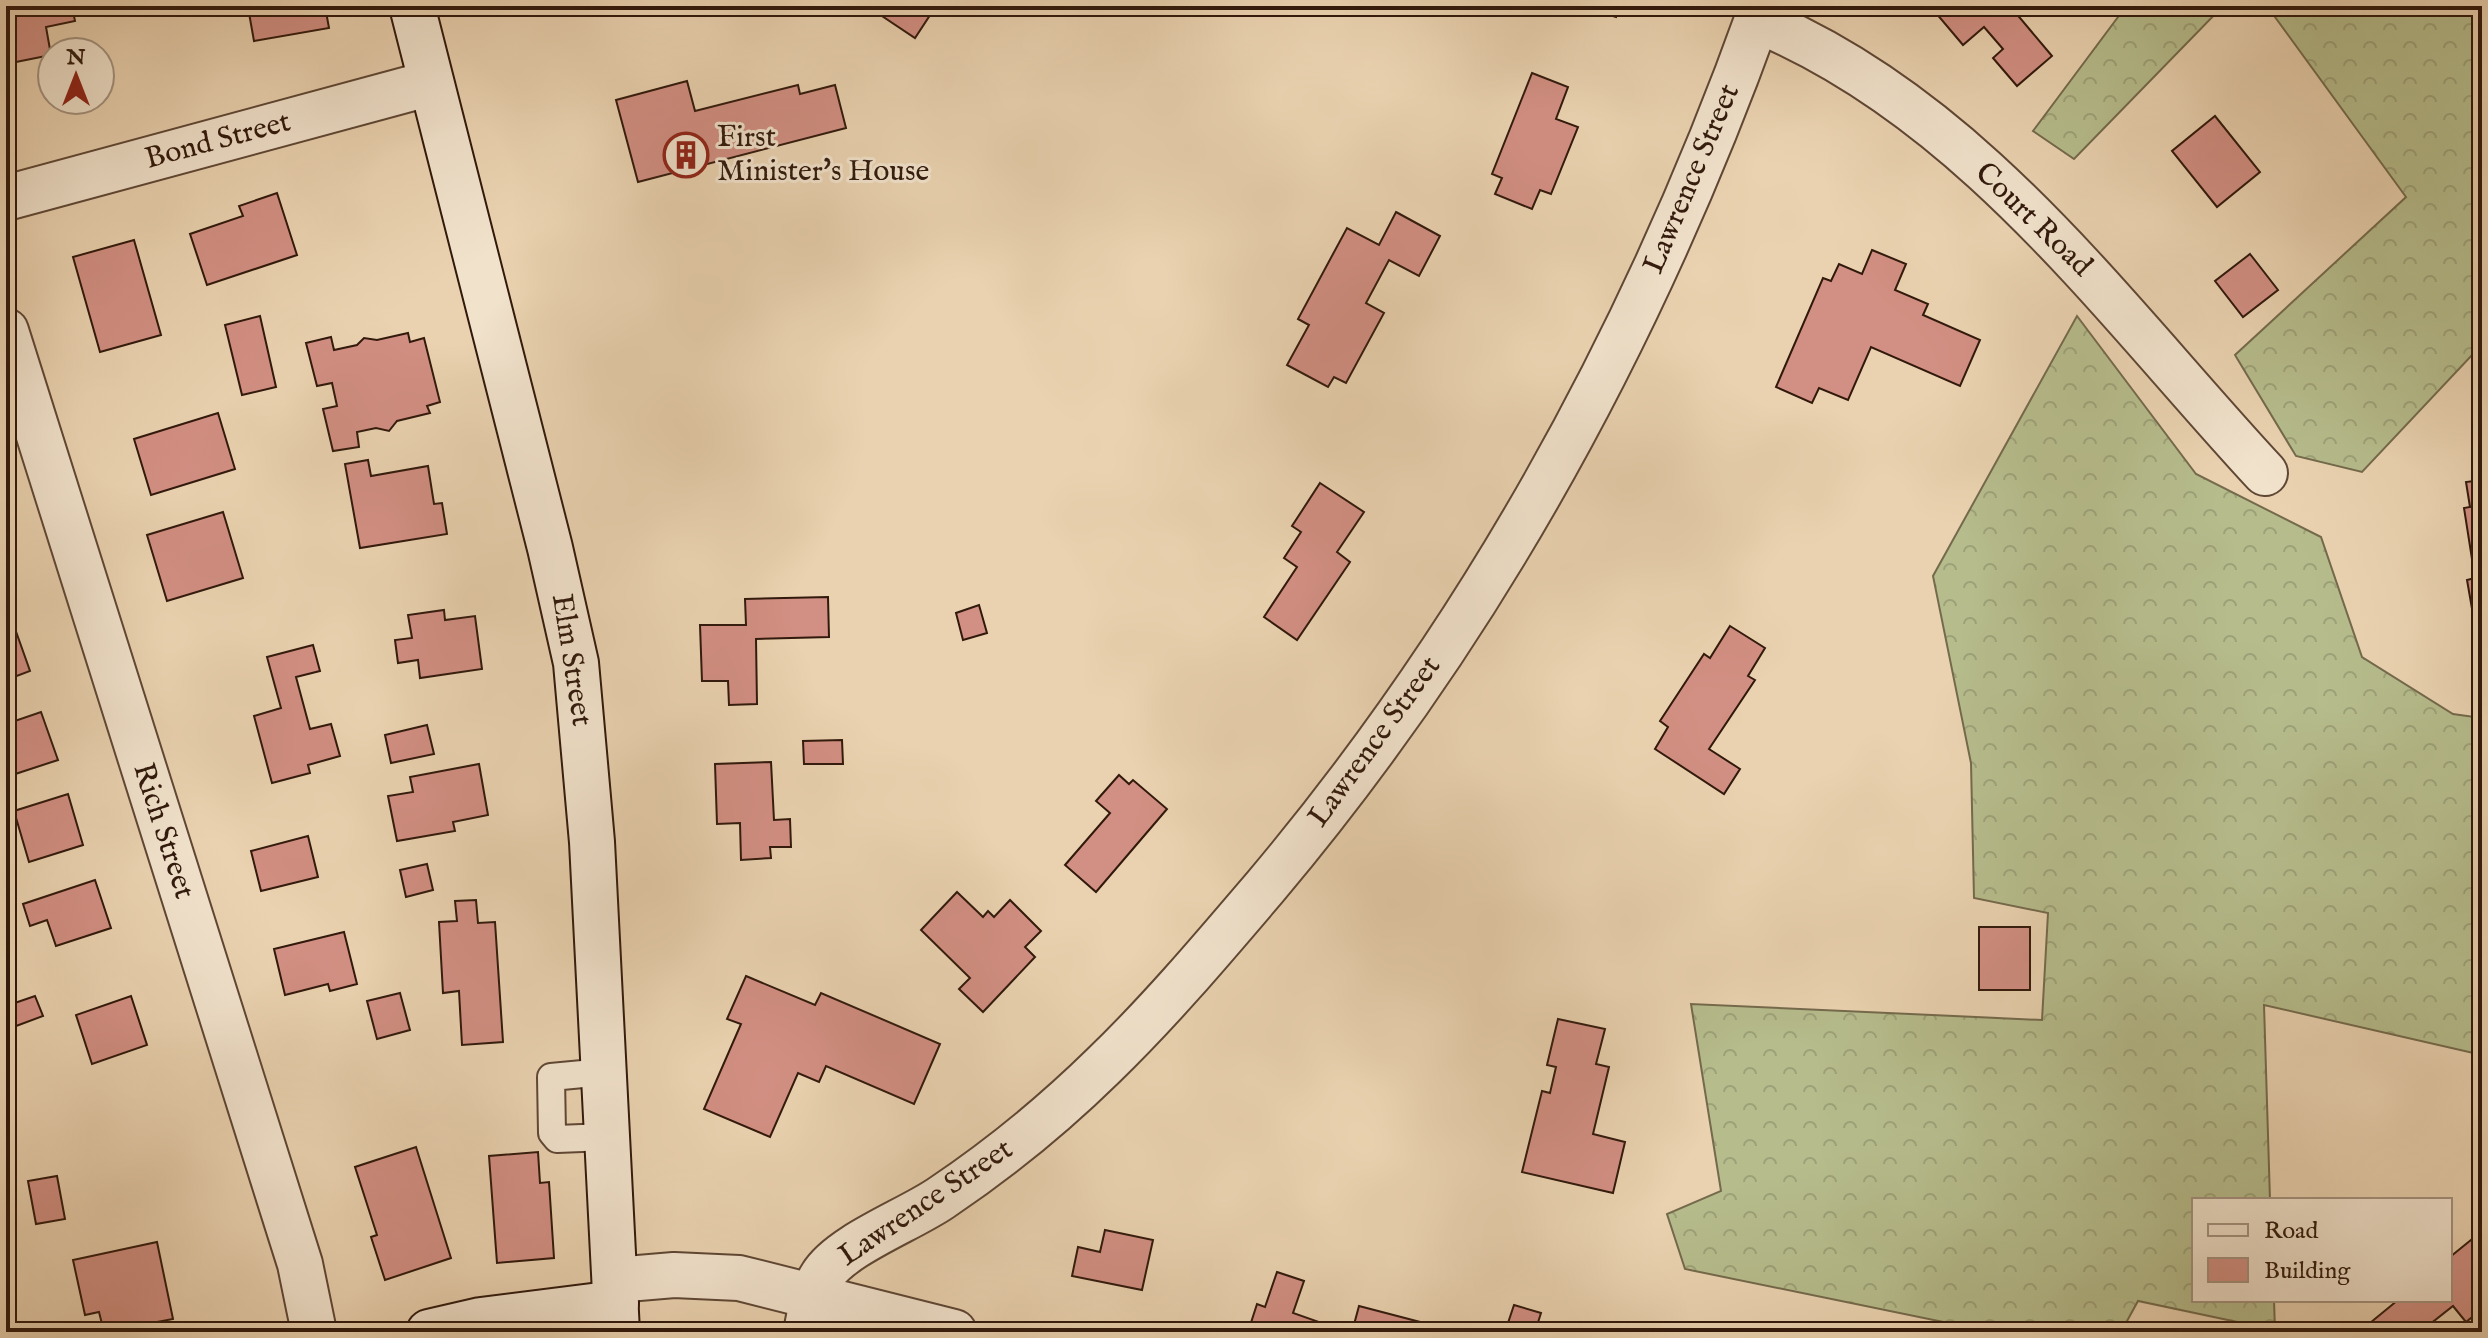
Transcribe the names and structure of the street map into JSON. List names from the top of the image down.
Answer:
{
  "streets": {
    "street": [
      "Bond Street",
      "Lawrence Street",
      "Court Road",
      "Elm Street",
      "Rich Street"
    ]
  },
  "crossings": [
    ["Bond Street", "Elm Street"],
    ["Lawrence Street", "Court Road"]
  ],
  "places": {
    "building": ["First Minister's House"]
  },
  "legend": ["Road", "Building"],
  "north": "top"
}
